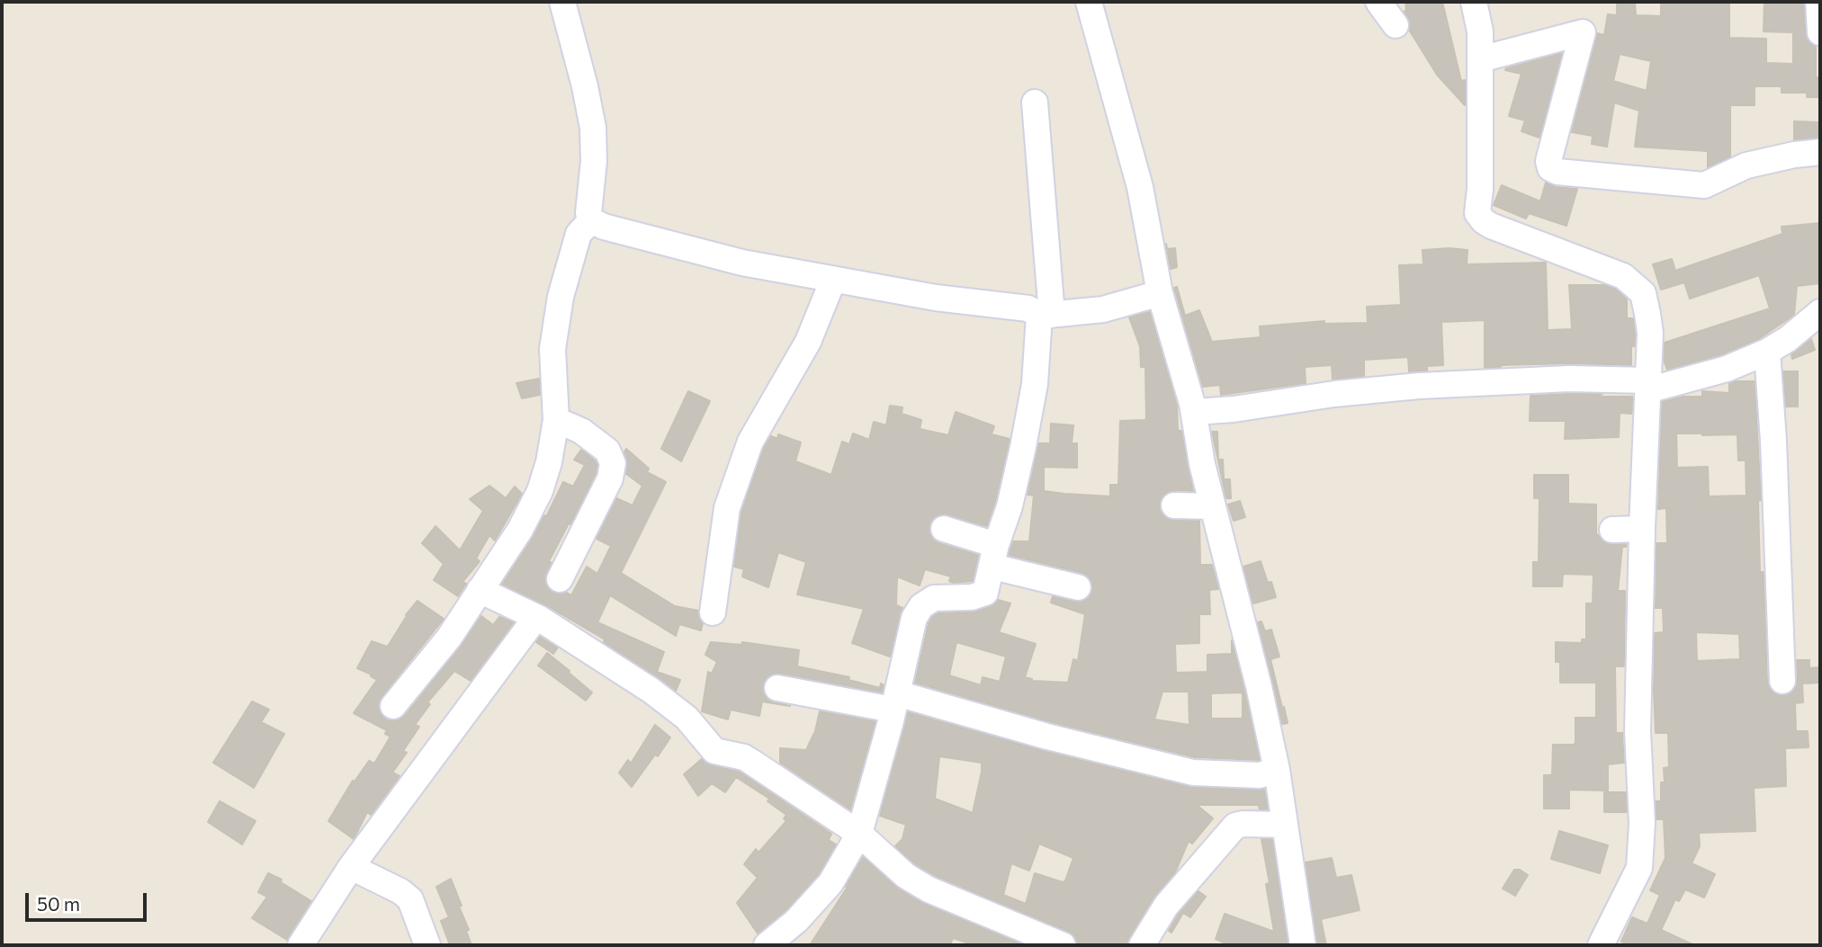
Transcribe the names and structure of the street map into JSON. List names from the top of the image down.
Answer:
{
  "scale_bar": "50 m"
}
